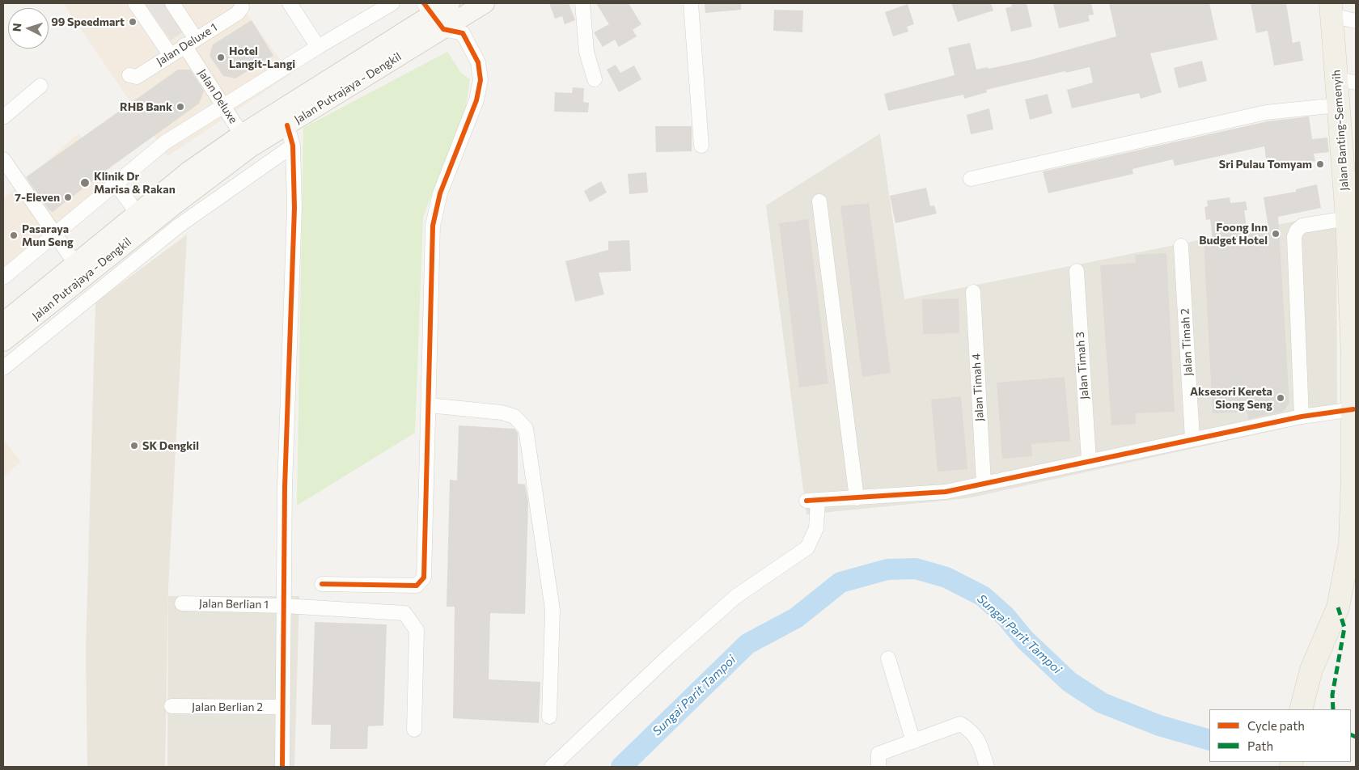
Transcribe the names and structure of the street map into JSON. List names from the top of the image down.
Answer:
{
  "streets": {
    "main road": ["Jalan Putrajaya - Dengkil", "Jalan Banting-Semenyih"],
    "street": [
      "Jalan Deluxe 1",
      "Jalan Deluxe",
      "Jalan Timah 2",
      "Jalan Timah 3",
      "Jalan Timah 4",
      "Jalan Berlian 1",
      "Jalan Berlian 2"
    ]
  },
  "crossings": [
    ["Jalan Deluxe 1", "Jalan Deluxe"],
    ["Jalan Putrajaya - Dengkil", "Jalan Deluxe"]
  ],
  "water": ["Sungai Parit Tampoi"],
  "places": [
    "99 Speedmart",
    "Hotel Langit-Langi",
    "RHB Bank",
    "Sri Pulau Tomyam",
    "Klinik Dr Marisa & Rakan",
    "7-Eleven",
    "Foong Inn Budget Hotel",
    "Pasaraya Mun Seng",
    "Aksesori Kereta Siong Seng",
    "SK Dengkil"
  ],
  "legend": ["Cycle path", "Path"],
  "north": "left"
}
